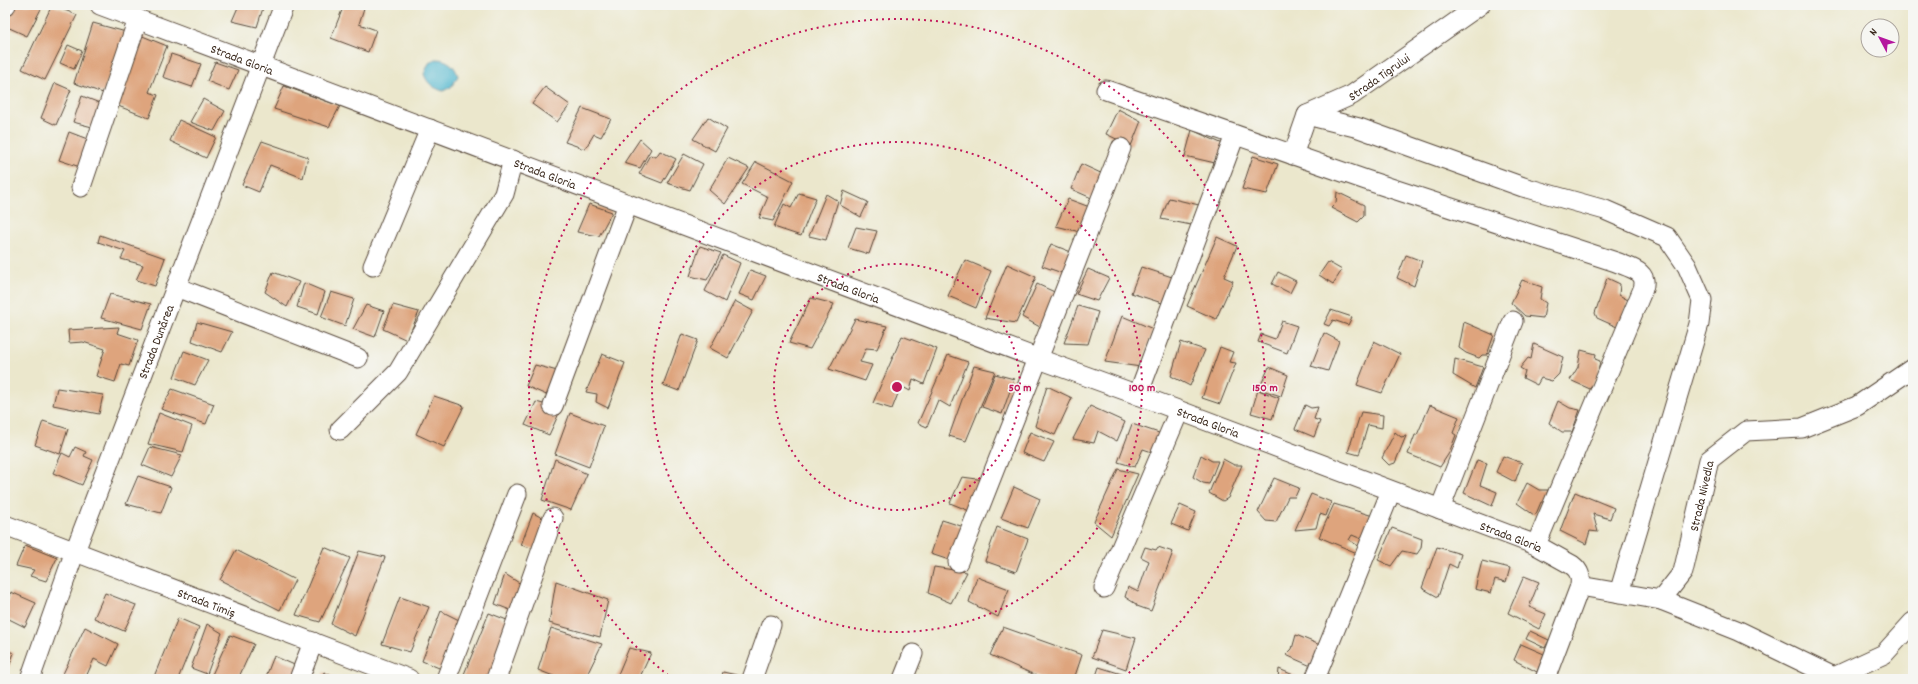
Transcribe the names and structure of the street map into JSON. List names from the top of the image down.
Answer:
{
  "streets": {
    "street": [
      "Strada Gloria",
      "Strada Tigrului",
      "Strada Dunărea",
      "Strada Nivedla",
      "Strada Timiș"
    ]
  },
  "crossings": [
    ["Strada Gloria", "Strada Dunărea"],
    ["Strada Dunărea", "Strada Timiș"]
  ],
  "north": "top left",
  "rings": ["50 m", "100 m", "150 m"]
}
